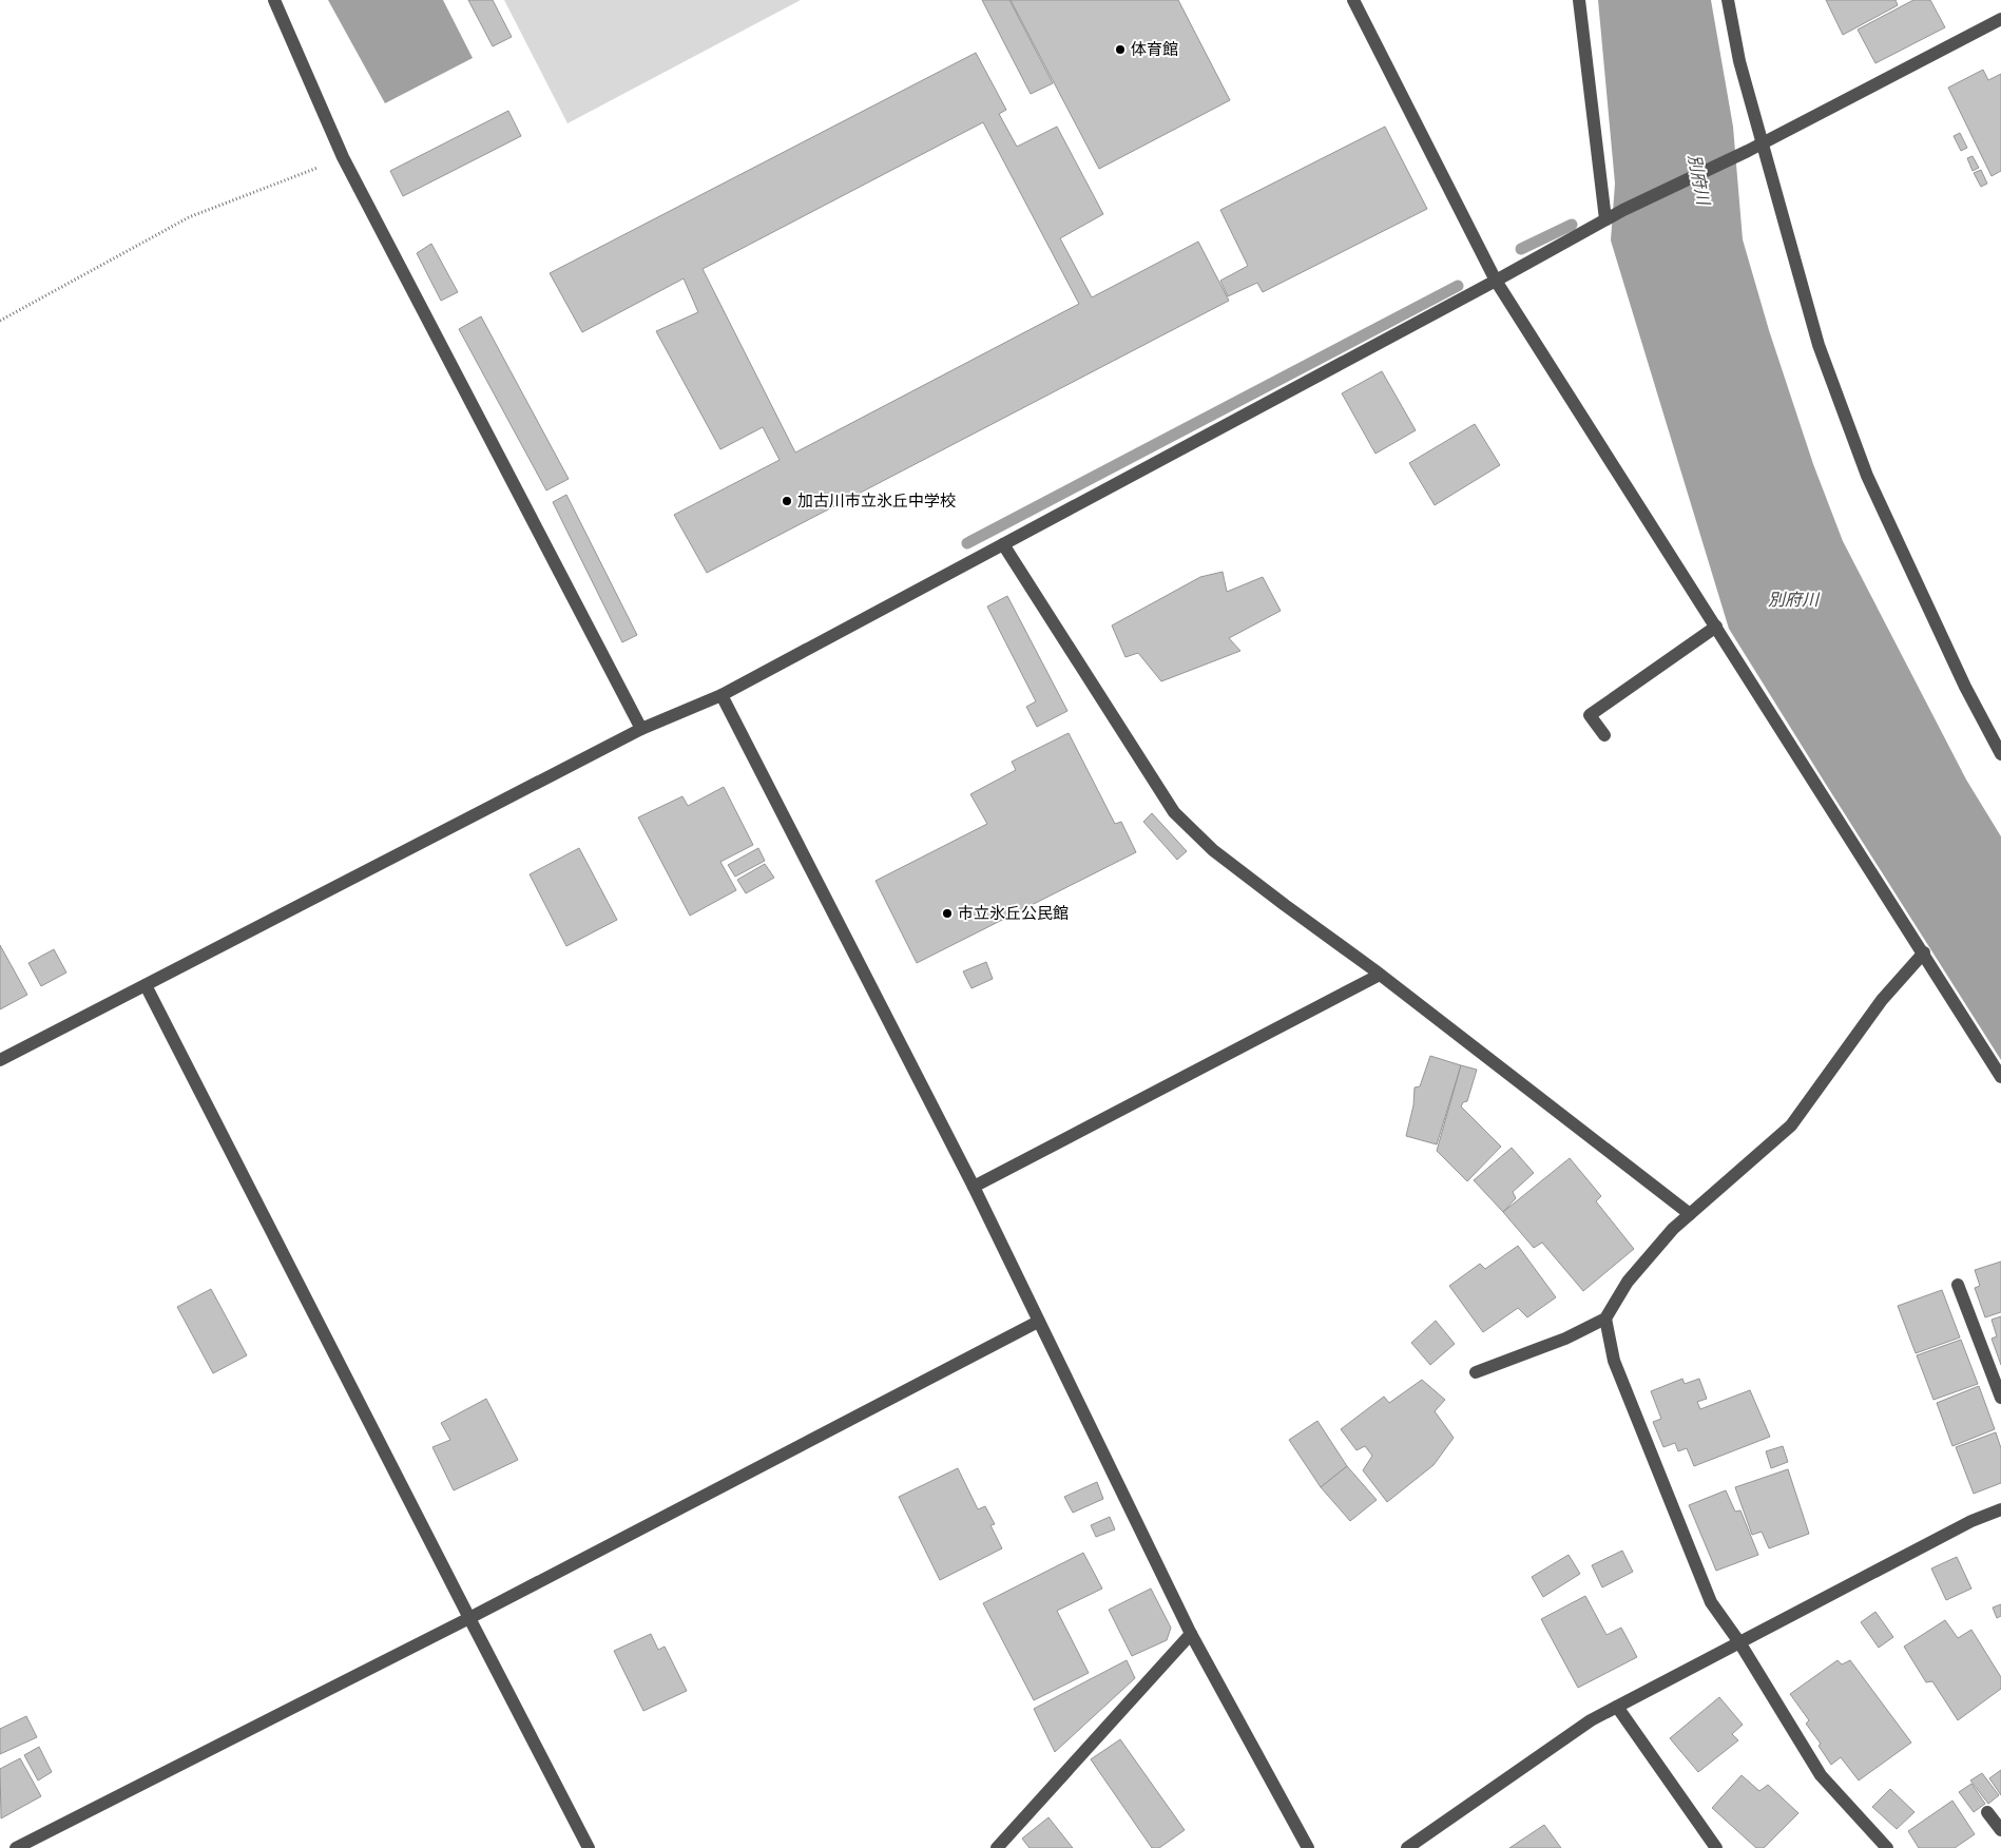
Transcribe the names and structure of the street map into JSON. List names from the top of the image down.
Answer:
{
  "water": ["別府川"],
  "places": ["体育館", "加古川市立氷丘中学校", "市立氷丘公民館"]
}
